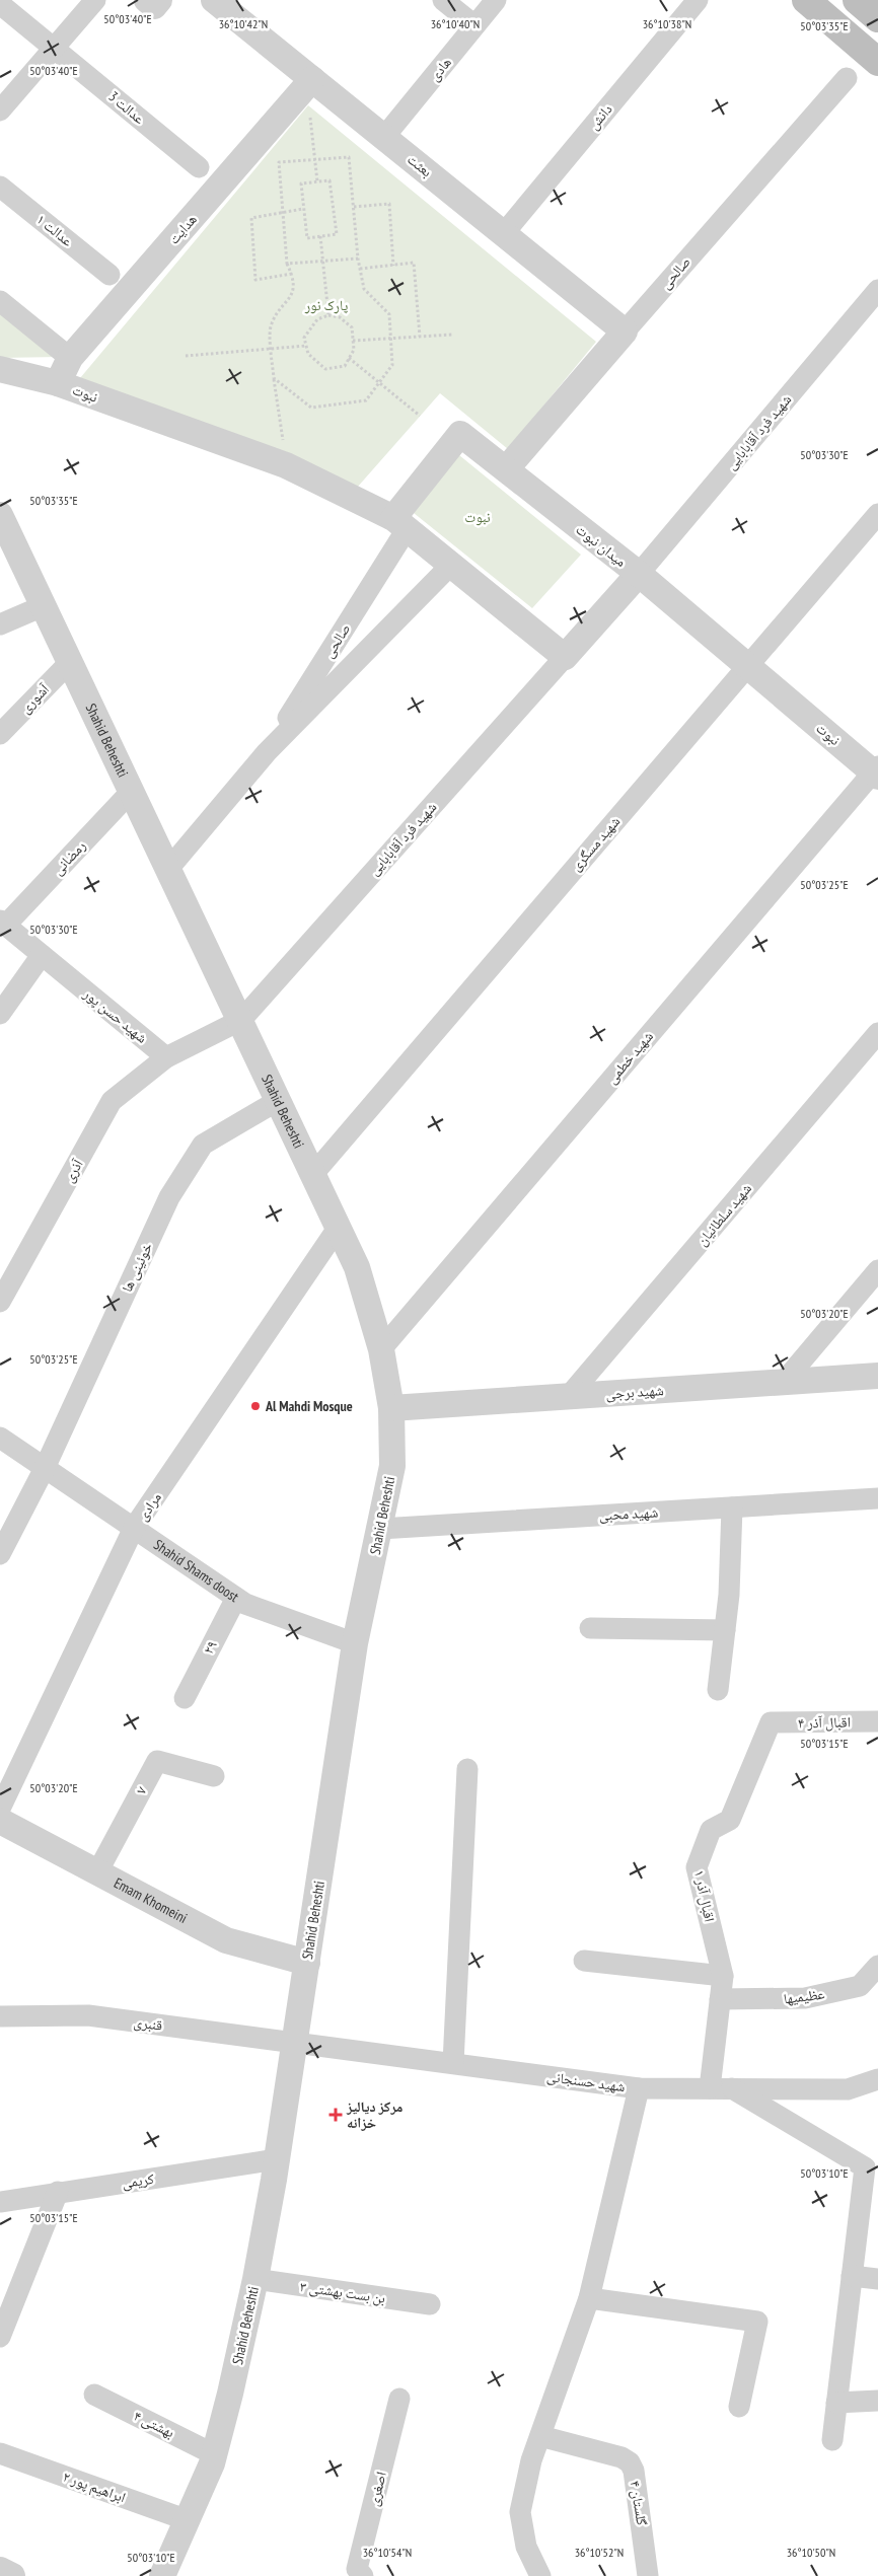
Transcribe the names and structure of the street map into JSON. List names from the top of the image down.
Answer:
{
  "streets": {
    "street": [
      "هادی",
      "عدالت 3",
      "دانش",
      "بعثت",
      "هدایت",
      "عدالت ۱",
      "صالحی",
      "نبوت",
      "شهید فرد آقابابایی",
      "میدان نبوت",
      "آشوری",
      "Shahid Beheshti",
      "شهید مسگری",
      "رمضانی",
      "شهید حسن پور",
      "شهید خطمی",
      "آذری",
      "شهید سلطانیان",
      "خوئینی ها",
      "شهید برجی",
      "مرادی",
      "شهید محبی",
      "Shahid Shams doost",
      "۲۹",
      "اقبال آذر ۴",
      "۷",
      "اقبال آذر ۱",
      "Emam Khomeini",
      "عظیمیها",
      "قنبری",
      "شهید حسنجانی",
      "کریمی",
      "بن بست بهشتی ۳",
      "بهشتی ۴",
      "ابراهیم پور ۲",
      "اصغری",
      "گلستان ۴"
    ]
  },
  "crossings": [
    ["هادی", "بعثت"],
    ["دانش", "بعثت"],
    ["بعثت", "هدایت"],
    ["بعثت", "صالحی"],
    ["هدایت", "نبوت"],
    ["صالحی", "نبوت"],
    ["صالحی", "میدان نبوت"],
    ["صالحی", "Shahid Beheshti"],
    ["نبوت", "شهید فرد آقابابایی"],
    ["نبوت", "میدان نبوت"],
    ["نبوت", "شهید مسگری"],
    ["نبوت", "شهید خطمی"],
    ["شهید فرد آقابابایی", "میدان نبوت"],
    ["شهید فرد آقابابایی", "Shahid Beheshti"],
    ["آشوری", "Shahid Beheshti"],
    ["Shahid Beheshti", "شهید مسگری"],
    ["Shahid Beheshti", "رمضانی"],
    ["Shahid Beheshti", "شهید خطمی"],
    ["Shahid Beheshti", "خوئینی ها"],
    ["Shahid Beheshti", "شهید برجی"],
    ["Shahid Beheshti", "مرادی"],
    ["Shahid Beheshti", "شهید محبی"],
    ["Shahid Beheshti", "Shahid Shams doost"],
    ["Shahid Beheshti", "Emam Khomeini"],
    ["Shahid Beheshti", "قنبری"],
    ["Shahid Beheshti", "شهید حسنجانی"],
    ["Shahid Beheshti", "کریمی"],
    ["Shahid Beheshti", "بن بست بهشتی ۳"],
    ["Shahid Beheshti", "بهشتی ۴"],
    ["Shahid Beheshti", "ابراهیم پور ۲"],
    ["رمضانی", "شهید حسن پور"],
    ["شهید حسن پور", "آذری"],
    ["شهید سلطانیان", "شهید برجی"],
    ["خوئینی ها", "Shahid Shams doost"],
    ["مرادی", "Shahid Shams doost"],
    ["Shahid Shams doost", "۲۹"],
    ["اقبال آذر ۴", "اقبال آذر ۱"],
    ["۷", "Emam Khomeini"],
    ["اقبال آذر ۱", "عظیمیها"],
    ["اقبال آذر ۱", "شهید حسنجانی"],
    ["قنبری", "شهید حسنجانی"]
  ],
  "parks": ["پارک نور", "نبوت"],
  "places": {
    "other": ["Al Mahdi Mosque"],
    "health": ["مرکز دیالیز خزانه"]
  },
  "coordinates": [
    "50°03'40\"E",
    "36°10'42\"N",
    "36°10'40\"N",
    "36°10'38\"N",
    "50°03'35\"E",
    "50°03'30\"E",
    "50°03'25\"E",
    "50°03'20\"E",
    "50°03'15\"E",
    "50°03'10\"E",
    "36°10'54\"N",
    "36°10'52\"N",
    "36°10'50\"N"
  ]
}
